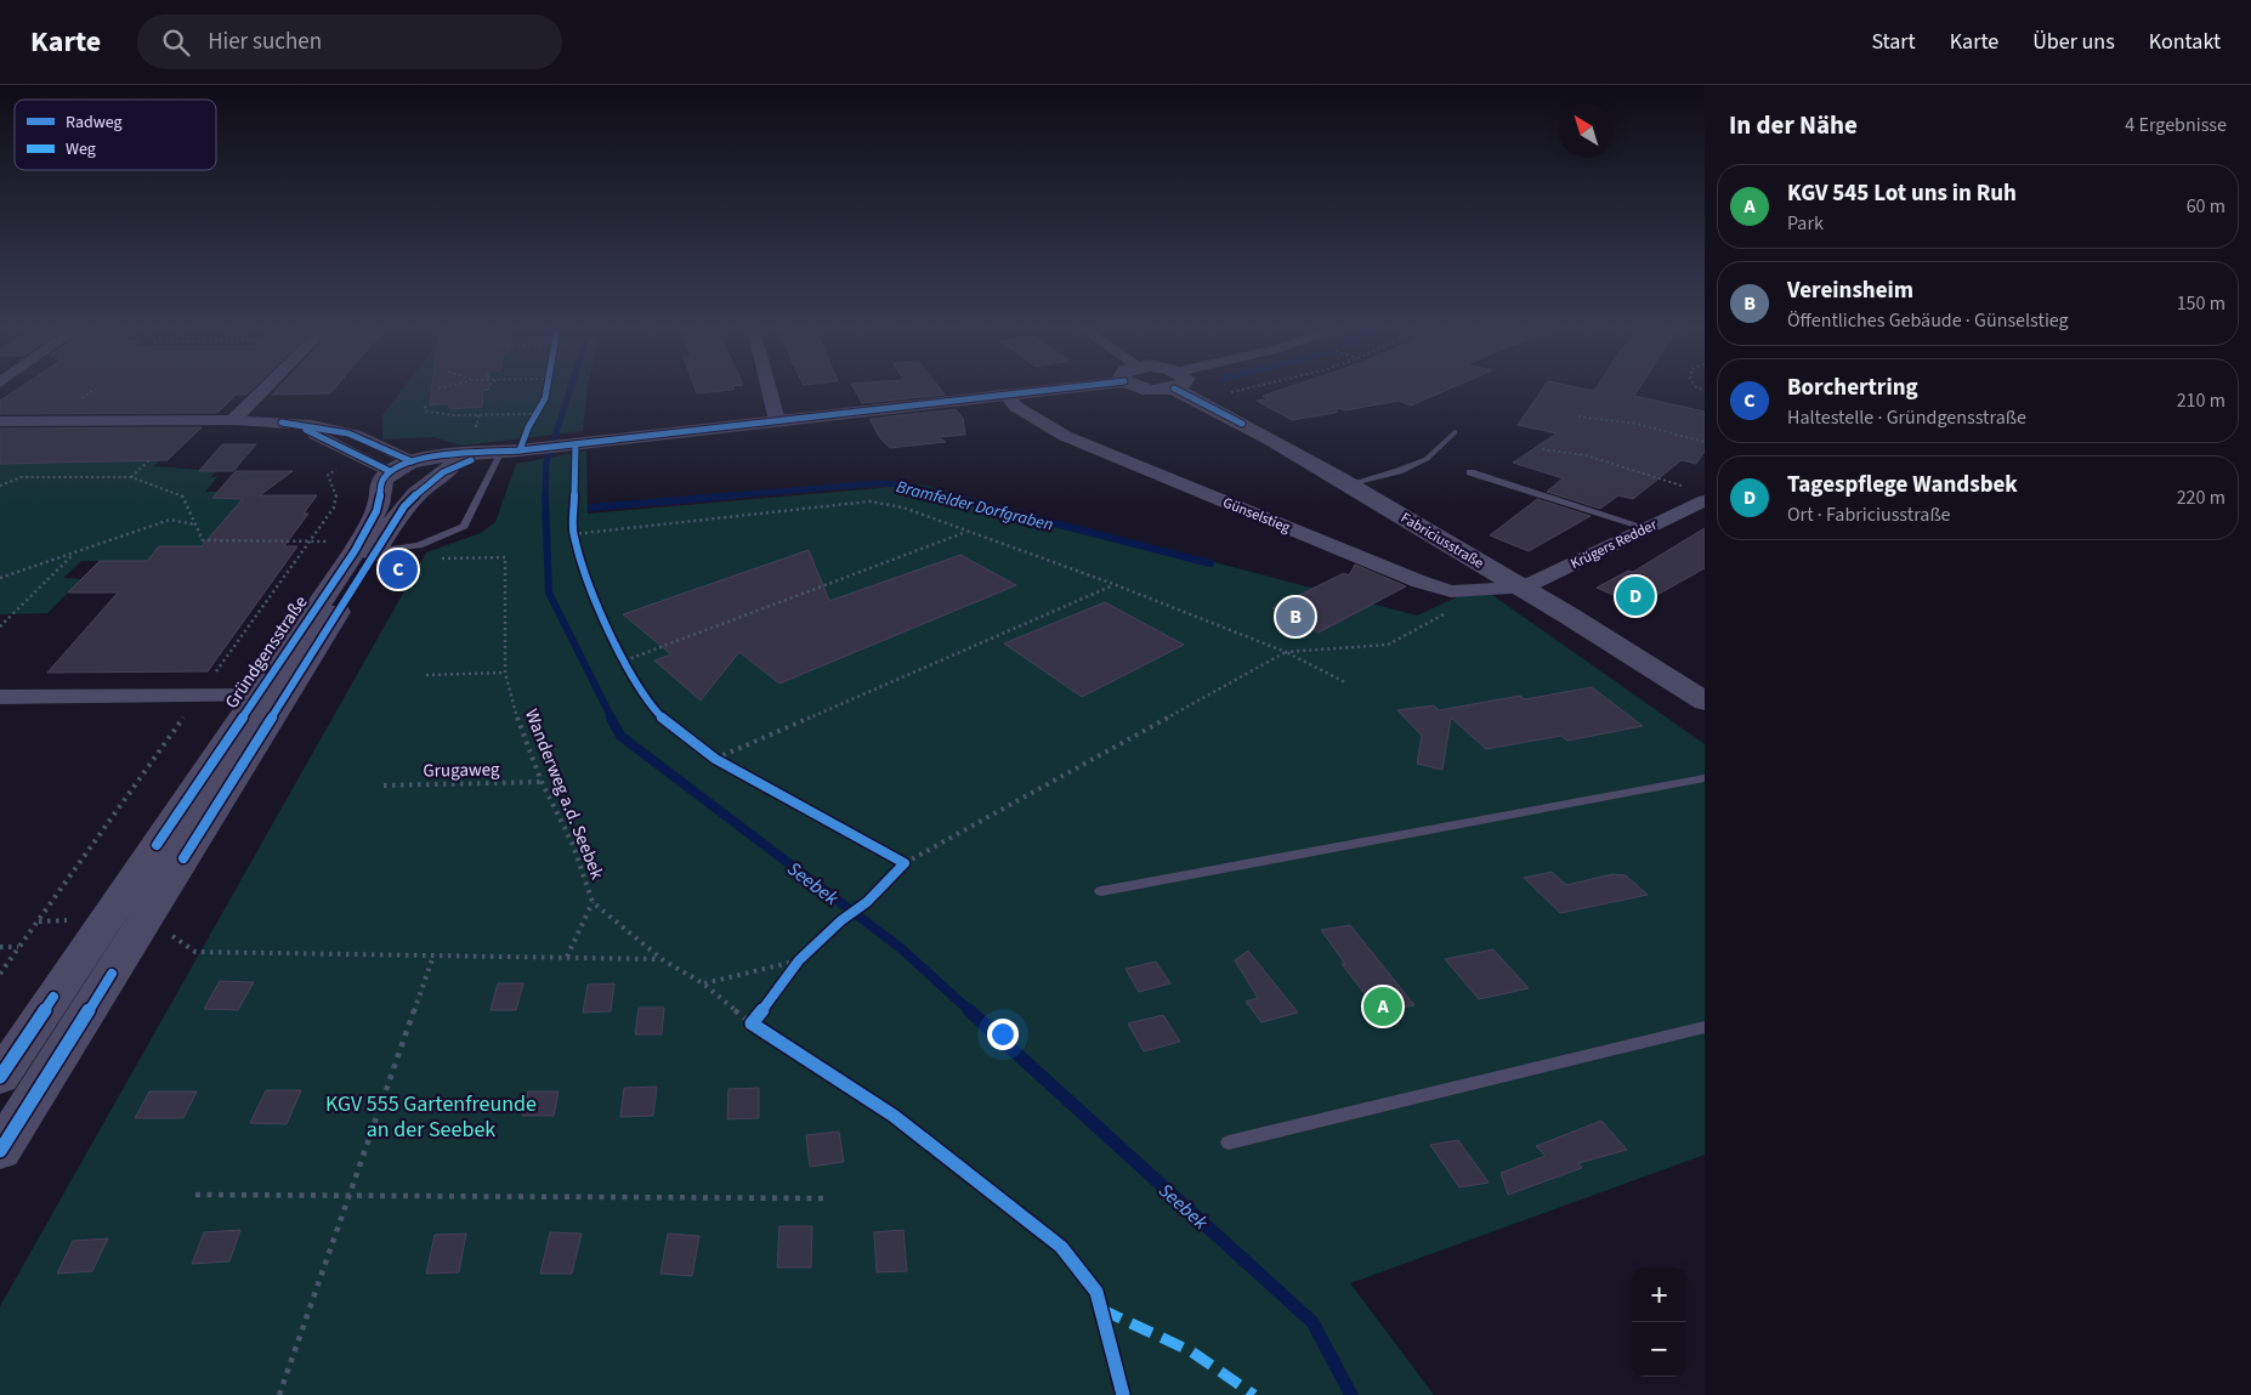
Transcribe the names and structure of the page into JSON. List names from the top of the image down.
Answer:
{
  "streets": {
    "street": [
      "Günselstieg",
      "Fabriciusstraße",
      "Krügers Redder",
      "Gründgensstraße"
    ],
    "path": ["Grugaweg", "Wanderweg a.d. Seebek"]
  },
  "crossings": [
    ["Günselstieg", "Fabriciusstraße"],
    ["Günselstieg", "Krügers Redder"],
    ["Fabriciusstraße", "Krügers Redder"],
    ["Grugaweg", "Wanderweg a.d. Seebek"]
  ],
  "water": ["Bramfelder Dorfgraben", "Seebek"],
  "parks": ["KGV 555 Gartenfreunde an der Seebek"],
  "legend": ["Radweg", "Weg"],
  "north": "top left",
  "page": {
    "header": "Karte",
    "search": "Hier suchen",
    "nav": [
      "Start",
      "Karte",
      "Über uns",
      "Kontakt"
    ],
    "heading": ["In der Nähe", "4 Ergebnisse"],
    "list": [
      {
        "mark": "A",
        "name": "KGV 545 Lot uns in Ruh",
        "note": "Park",
        "value": "60 m"
      },
      {
        "mark": "B",
        "name": "Vereinsheim",
        "note": "Öffentliches Gebäude · Günselstieg",
        "value": "150 m"
      },
      {
        "mark": "C",
        "name": "Borchertring",
        "note": "Haltestelle · Gründgensstraße",
        "value": "210 m"
      },
      {
        "mark": "D",
        "name": "Tagespflege Wandsbek",
        "note": "Ort · Fabriciusstraße",
        "value": "220 m"
      }
    ],
    "pins": [
      "C",
      "D",
      "B",
      "A"
    ],
    "map_buttons": ["+", "−"]
  }
}
